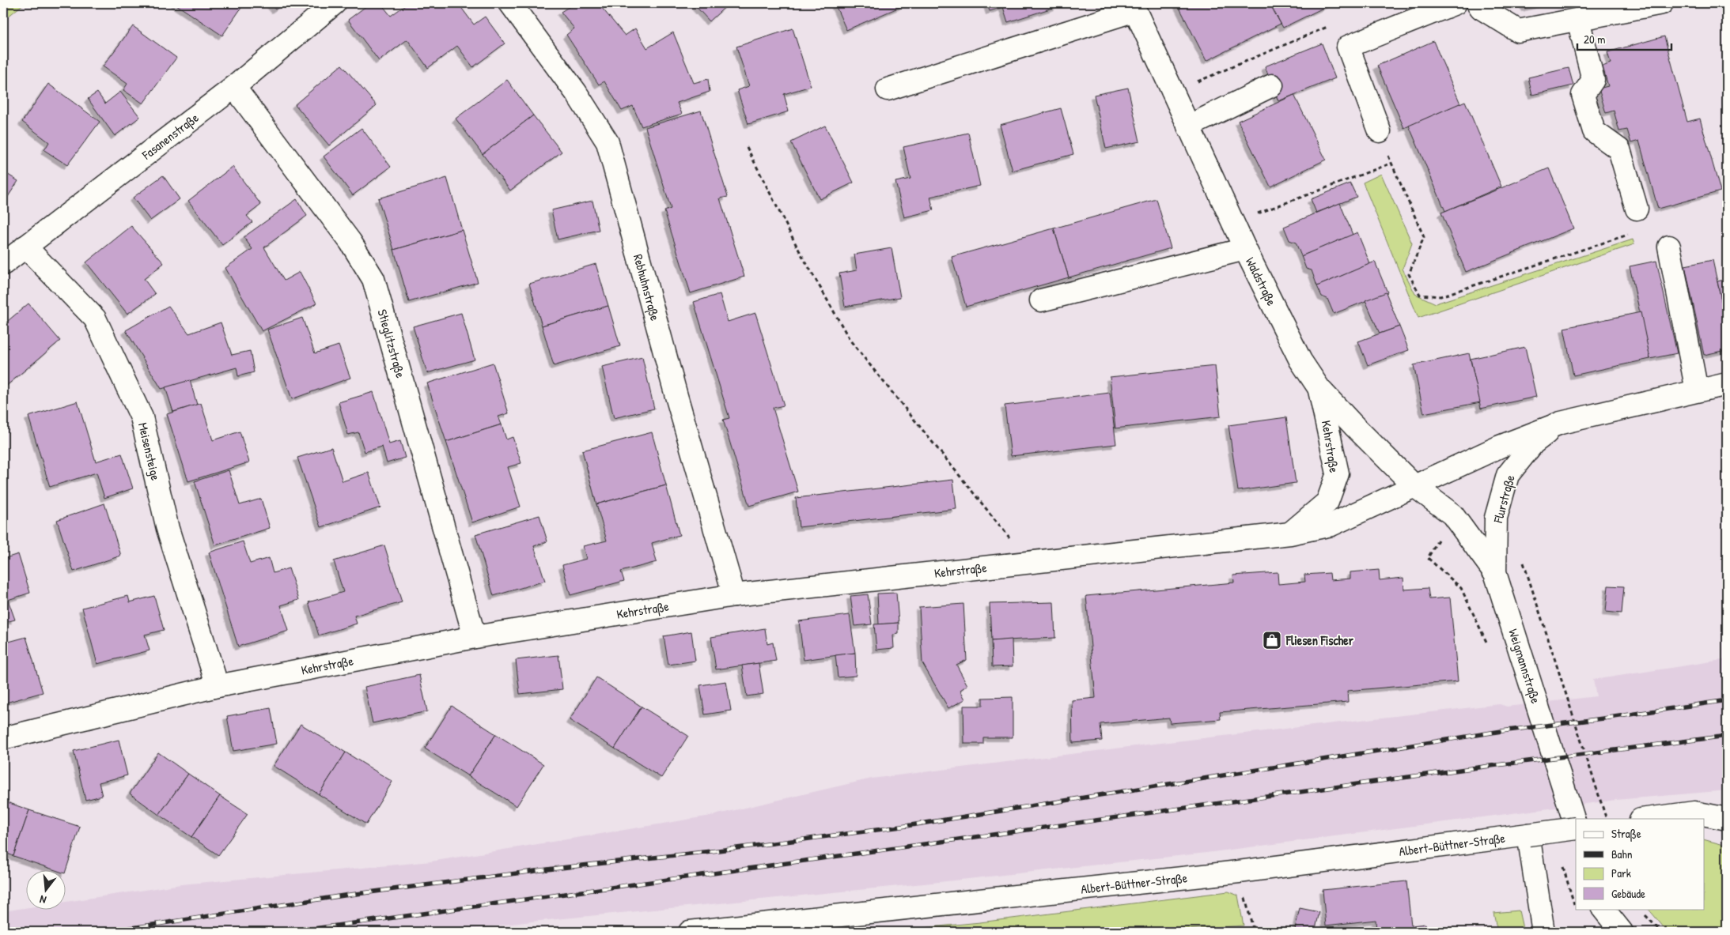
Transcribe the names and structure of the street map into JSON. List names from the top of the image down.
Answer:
{
  "streets": {
    "street": [
      "Fasanenstraße",
      "Waldstraße",
      "Rebhuhnstraße",
      "Stieglitzstraße",
      "Kehrstraße",
      "Meisensteige",
      "Flurstraße",
      "Weigmannstraße",
      "Albert-Büttner-Straße"
    ]
  },
  "crossings": [
    ["Fasanenstraße", "Stieglitzstraße"],
    ["Fasanenstraße", "Meisensteige"],
    ["Waldstraße", "Kehrstraße"],
    ["Waldstraße", "Flurstraße"],
    ["Waldstraße", "Weigmannstraße"],
    ["Rebhuhnstraße", "Kehrstraße"],
    ["Stieglitzstraße", "Kehrstraße"],
    ["Kehrstraße", "Meisensteige"],
    ["Kehrstraße", "Flurstraße"],
    ["Flurstraße", "Weigmannstraße"]
  ],
  "places": {
    "shop": ["Fliesen Fischer"]
  },
  "legend": [
    "Straße",
    "Bahn",
    "Park",
    "Gebäude"
  ],
  "scale_bar": "20 m",
  "north": "bottom"
}
